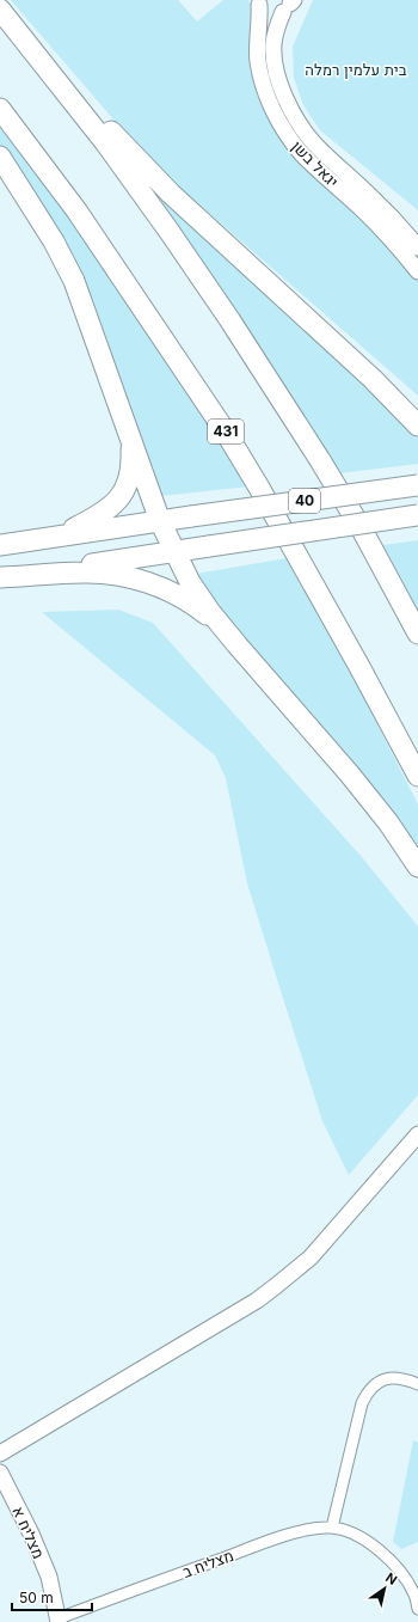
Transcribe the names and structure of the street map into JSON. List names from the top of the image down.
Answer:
{
  "streets": {
    "highway": ["431", "40"],
    "main road": ["יגאל בשן", "מצליח א"],
    "street": ["מצליח ב"]
  },
  "crossings": [
    ["מצליח א", "מצליח ב"]
  ],
  "parks": ["בית עלמין רמלה"],
  "scale_bar": "50 m",
  "north": "top right"
}
